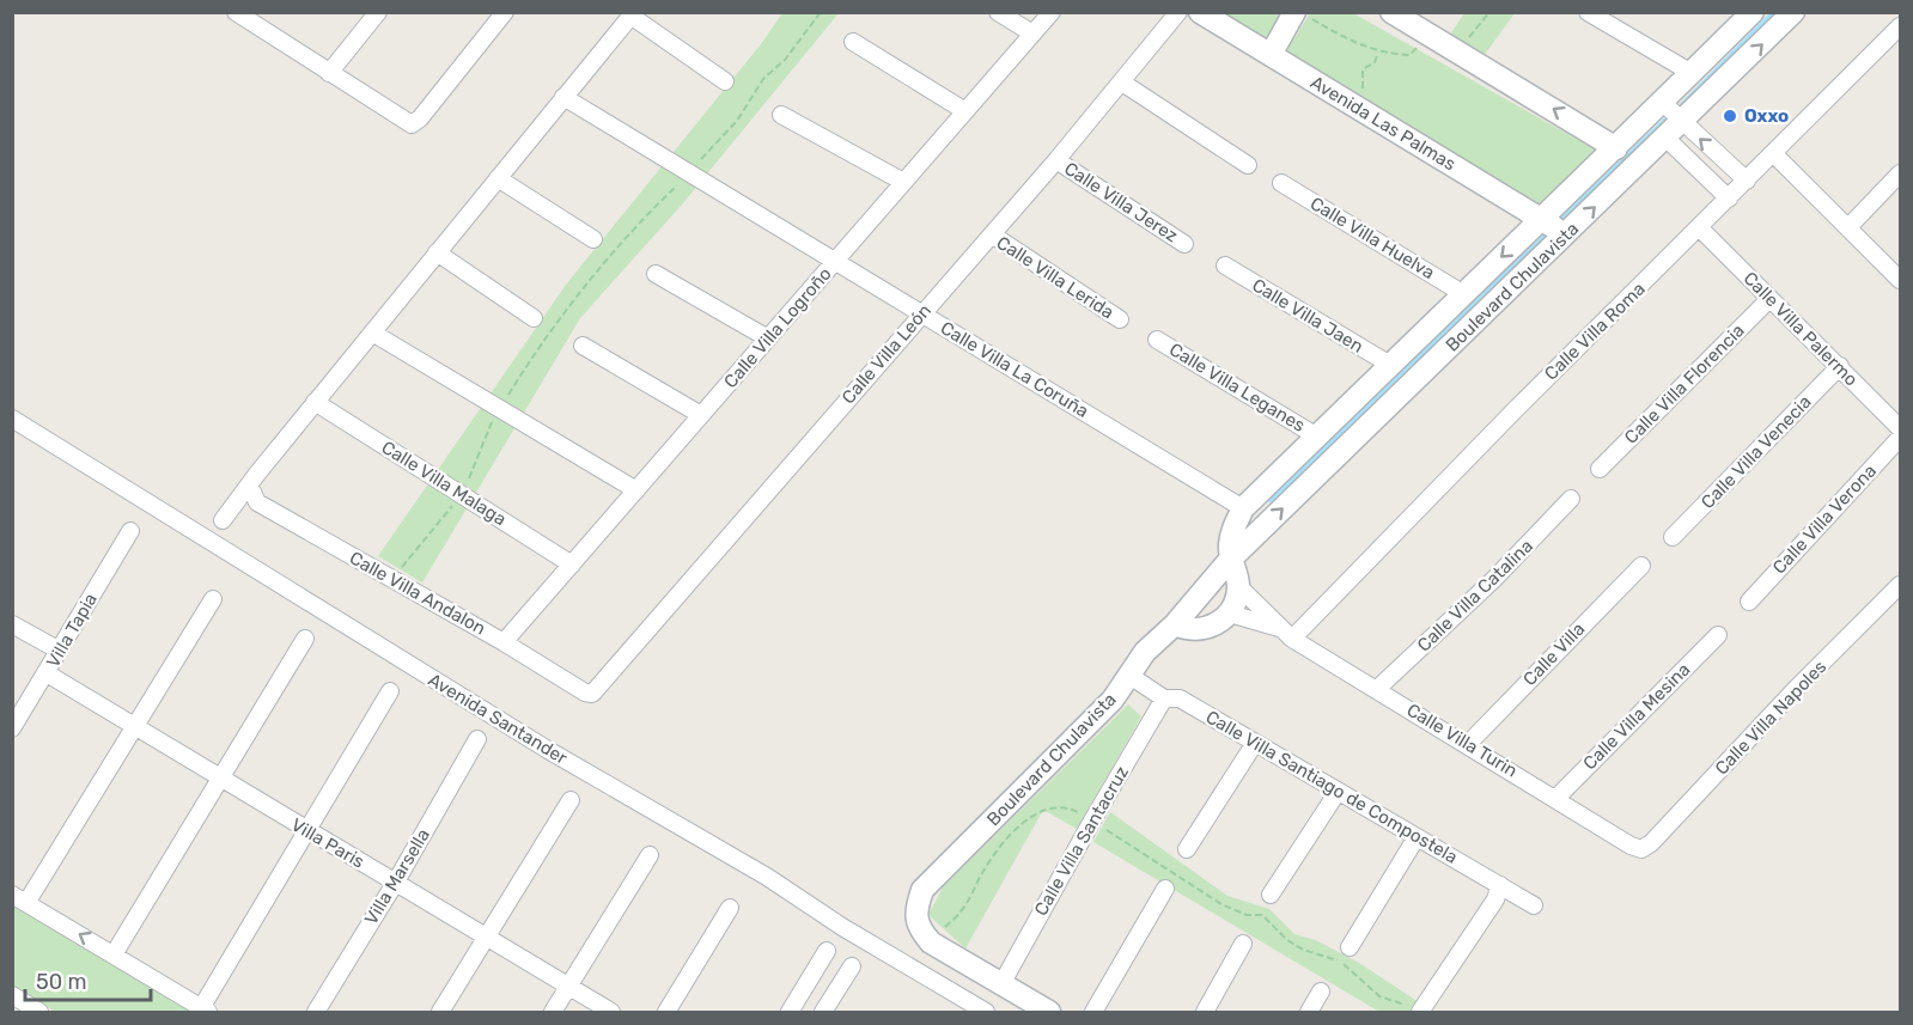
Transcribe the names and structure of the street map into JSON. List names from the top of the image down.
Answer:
{
  "streets": {
    "street": [
      "Avenida Las Palmas",
      "Calle Villa Jerez",
      "Calle Villa Huelva",
      "Calle Villa Lerida",
      "Boulevard Chulavista",
      "Calle Villa Jaen",
      "Calle Villa Logroño",
      "Calle Villa Palermo",
      "Calle Villa Roma",
      "Calle Villa León",
      "Calle Villa La Coruña",
      "Calle Villa Florencia",
      "Calle Villa Leganes",
      "Calle Villa Venecia",
      "Calle Villa Malaga",
      "Calle Villa Verona",
      "Calle Villa Andalon",
      "Calle Villa Catalina",
      "Villa Tapia",
      "Calle Villa",
      "Calle Villa Mesina",
      "Calle Villa Napoles",
      "Avenida Santander",
      "Calle Villa Turin",
      "Calle Villa Santiago de Compostela",
      "Calle Villa Santacruz",
      "Villa Paris",
      "Villa Marsella"
    ]
  },
  "crossings": [
    ["Avenida Las Palmas", "Boulevard Chulavista"],
    ["Calle Villa Jerez", "Calle Villa León"],
    ["Calle Villa Huelva", "Boulevard Chulavista"],
    ["Calle Villa Lerida", "Calle Villa León"],
    ["Boulevard Chulavista", "Calle Villa Jaen"],
    ["Boulevard Chulavista", "Calle Villa La Coruña"],
    ["Boulevard Chulavista", "Calle Villa Leganes"],
    ["Boulevard Chulavista", "Calle Villa Santiago de Compostela"],
    ["Boulevard Chulavista", "Calle Villa Santacruz"],
    ["Calle Villa Logroño", "Calle Villa La Coruña"],
    ["Calle Villa Logroño", "Calle Villa Malaga"],
    ["Calle Villa Logroño", "Calle Villa Andalon"],
    ["Calle Villa Palermo", "Calle Villa Roma"],
    ["Calle Villa Palermo", "Calle Villa Florencia"],
    ["Calle Villa Palermo", "Calle Villa Venecia"],
    ["Calle Villa Roma", "Calle Villa Turin"],
    ["Calle Villa León", "Calle Villa La Coruña"],
    ["Calle Villa León", "Calle Villa Andalon"],
    ["Calle Villa Catalina", "Calle Villa Turin"],
    ["Villa Tapia", "Villa Paris"],
    ["Calle Villa", "Calle Villa Turin"],
    ["Calle Villa Mesina", "Calle Villa Turin"],
    ["Calle Villa Napoles", "Calle Villa Turin"],
    ["Calle Villa Santiago de Compostela", "Calle Villa Santacruz"],
    ["Villa Paris", "Villa Marsella"]
  ],
  "places": ["Oxxo"],
  "scale_bar": "50 m"
}
